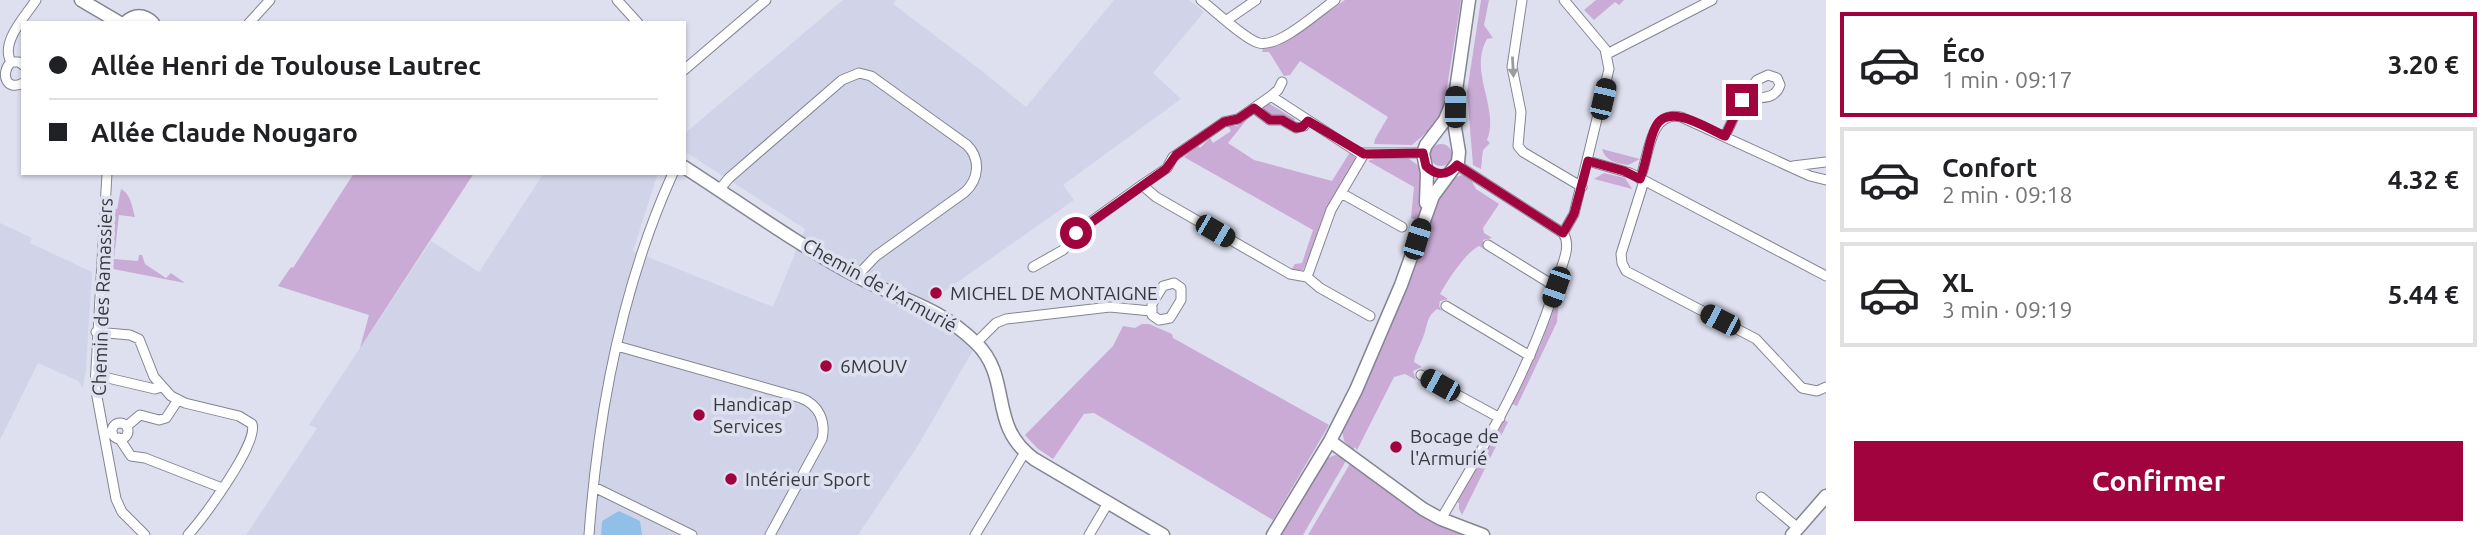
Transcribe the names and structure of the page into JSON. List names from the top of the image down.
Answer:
{
  "streets": {
    "street": ["Chemin de l'Armurié", "Chemin des Ramassiers"]
  },
  "places": [
    "MICHEL DE MONTAIGNE",
    "6MOUV",
    "Handicap Services",
    "Bocage de l'Armurié",
    "Intérieur Sport"
  ],
  "page": {
    "list": [
      {
        "name": "Éco",
        "note": "1 min · 09:17",
        "value": "3.20 €"
      },
      {
        "name": "Confort",
        "note": "2 min · 09:18",
        "value": "4.32 €"
      },
      {
        "name": "XL",
        "note": "3 min · 09:19",
        "value": "5.44 €"
      }
    ],
    "banner": ["Allée Henri de Toulouse Lautrec", "Allée Claude Nougaro"],
    "buttons": "Confirmer"
  }
}
